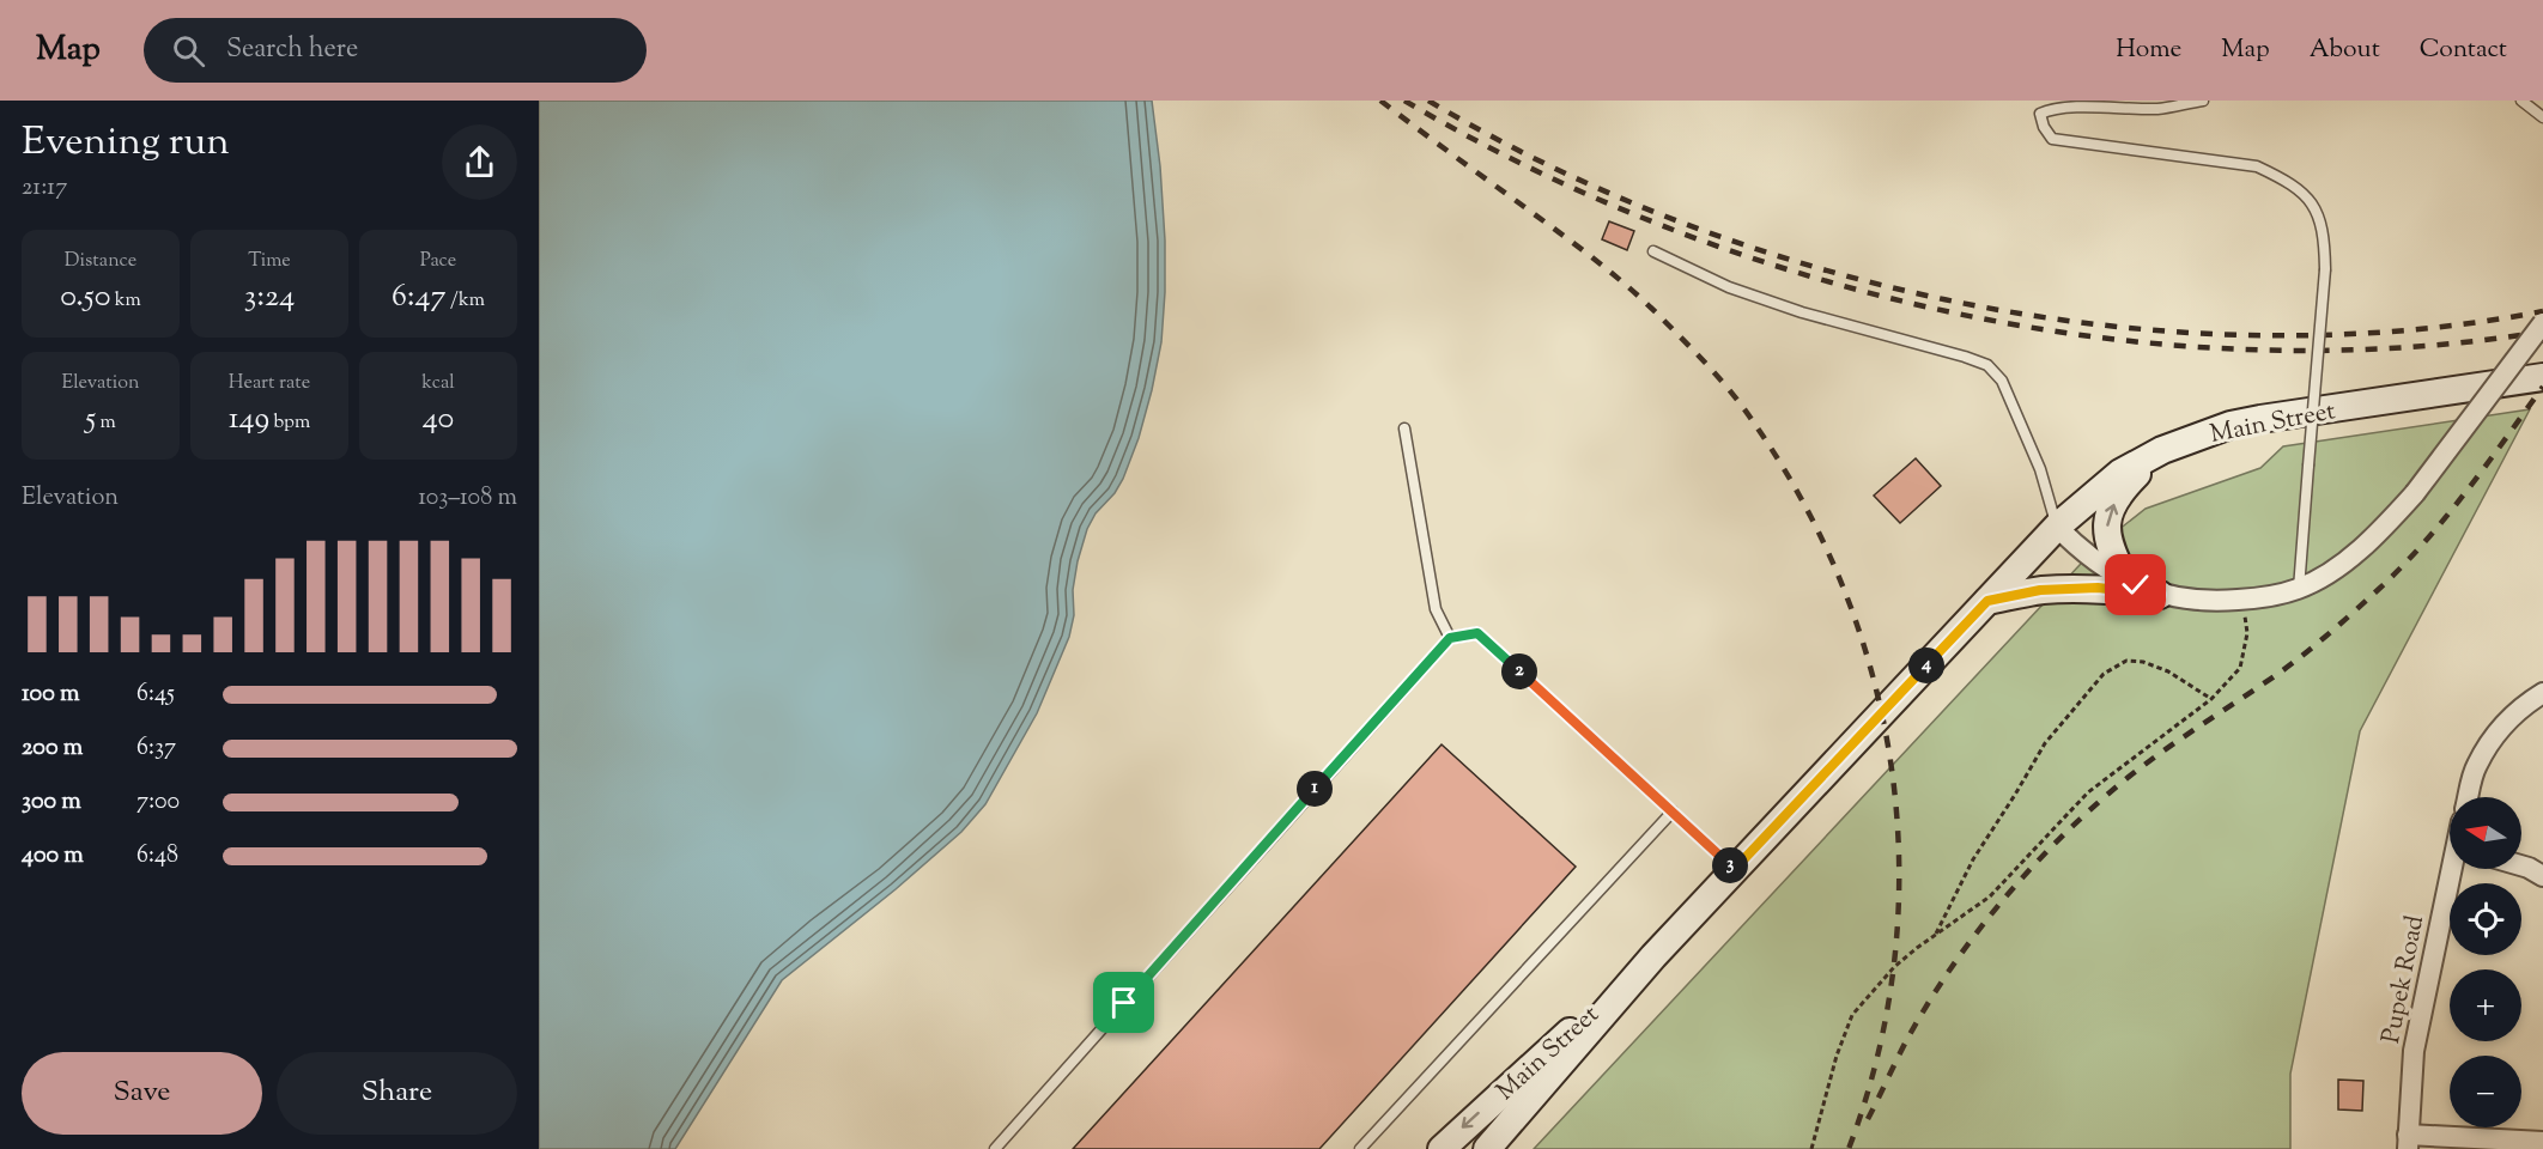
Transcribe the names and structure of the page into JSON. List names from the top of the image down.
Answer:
{
  "streets": {
    "main road": ["Main Street"],
    "street": ["Pupek Road"]
  },
  "north": "left",
  "page": {
    "header": "Map",
    "search": "Search here",
    "nav": [
      "Home",
      "Map",
      "About",
      "Contact"
    ],
    "heading": ["Evening run", "21:17"],
    "stats": [
      ["Distance", "0.50 km"],
      ["Time", "3:24"],
      ["Pace", "6:47 /km"],
      ["Elevation", "5 m"],
      ["Heart rate", "149 bpm"],
      ["kcal", "40"]
    ],
    "chart": ["Elevation", "103–108 m"],
    "pins": [
      "4",
      "2",
      "1",
      "3"
    ],
    "list": [
      {
        "name": "100 m",
        "note": "6:45"
      },
      {
        "name": "200 m",
        "note": "6:37"
      },
      {
        "name": "300 m",
        "note": "7:00"
      },
      {
        "name": "400 m",
        "note": "6:48"
      }
    ],
    "map_buttons": ["+", "−"],
    "buttons": ["Save", "Share"]
  }
}
